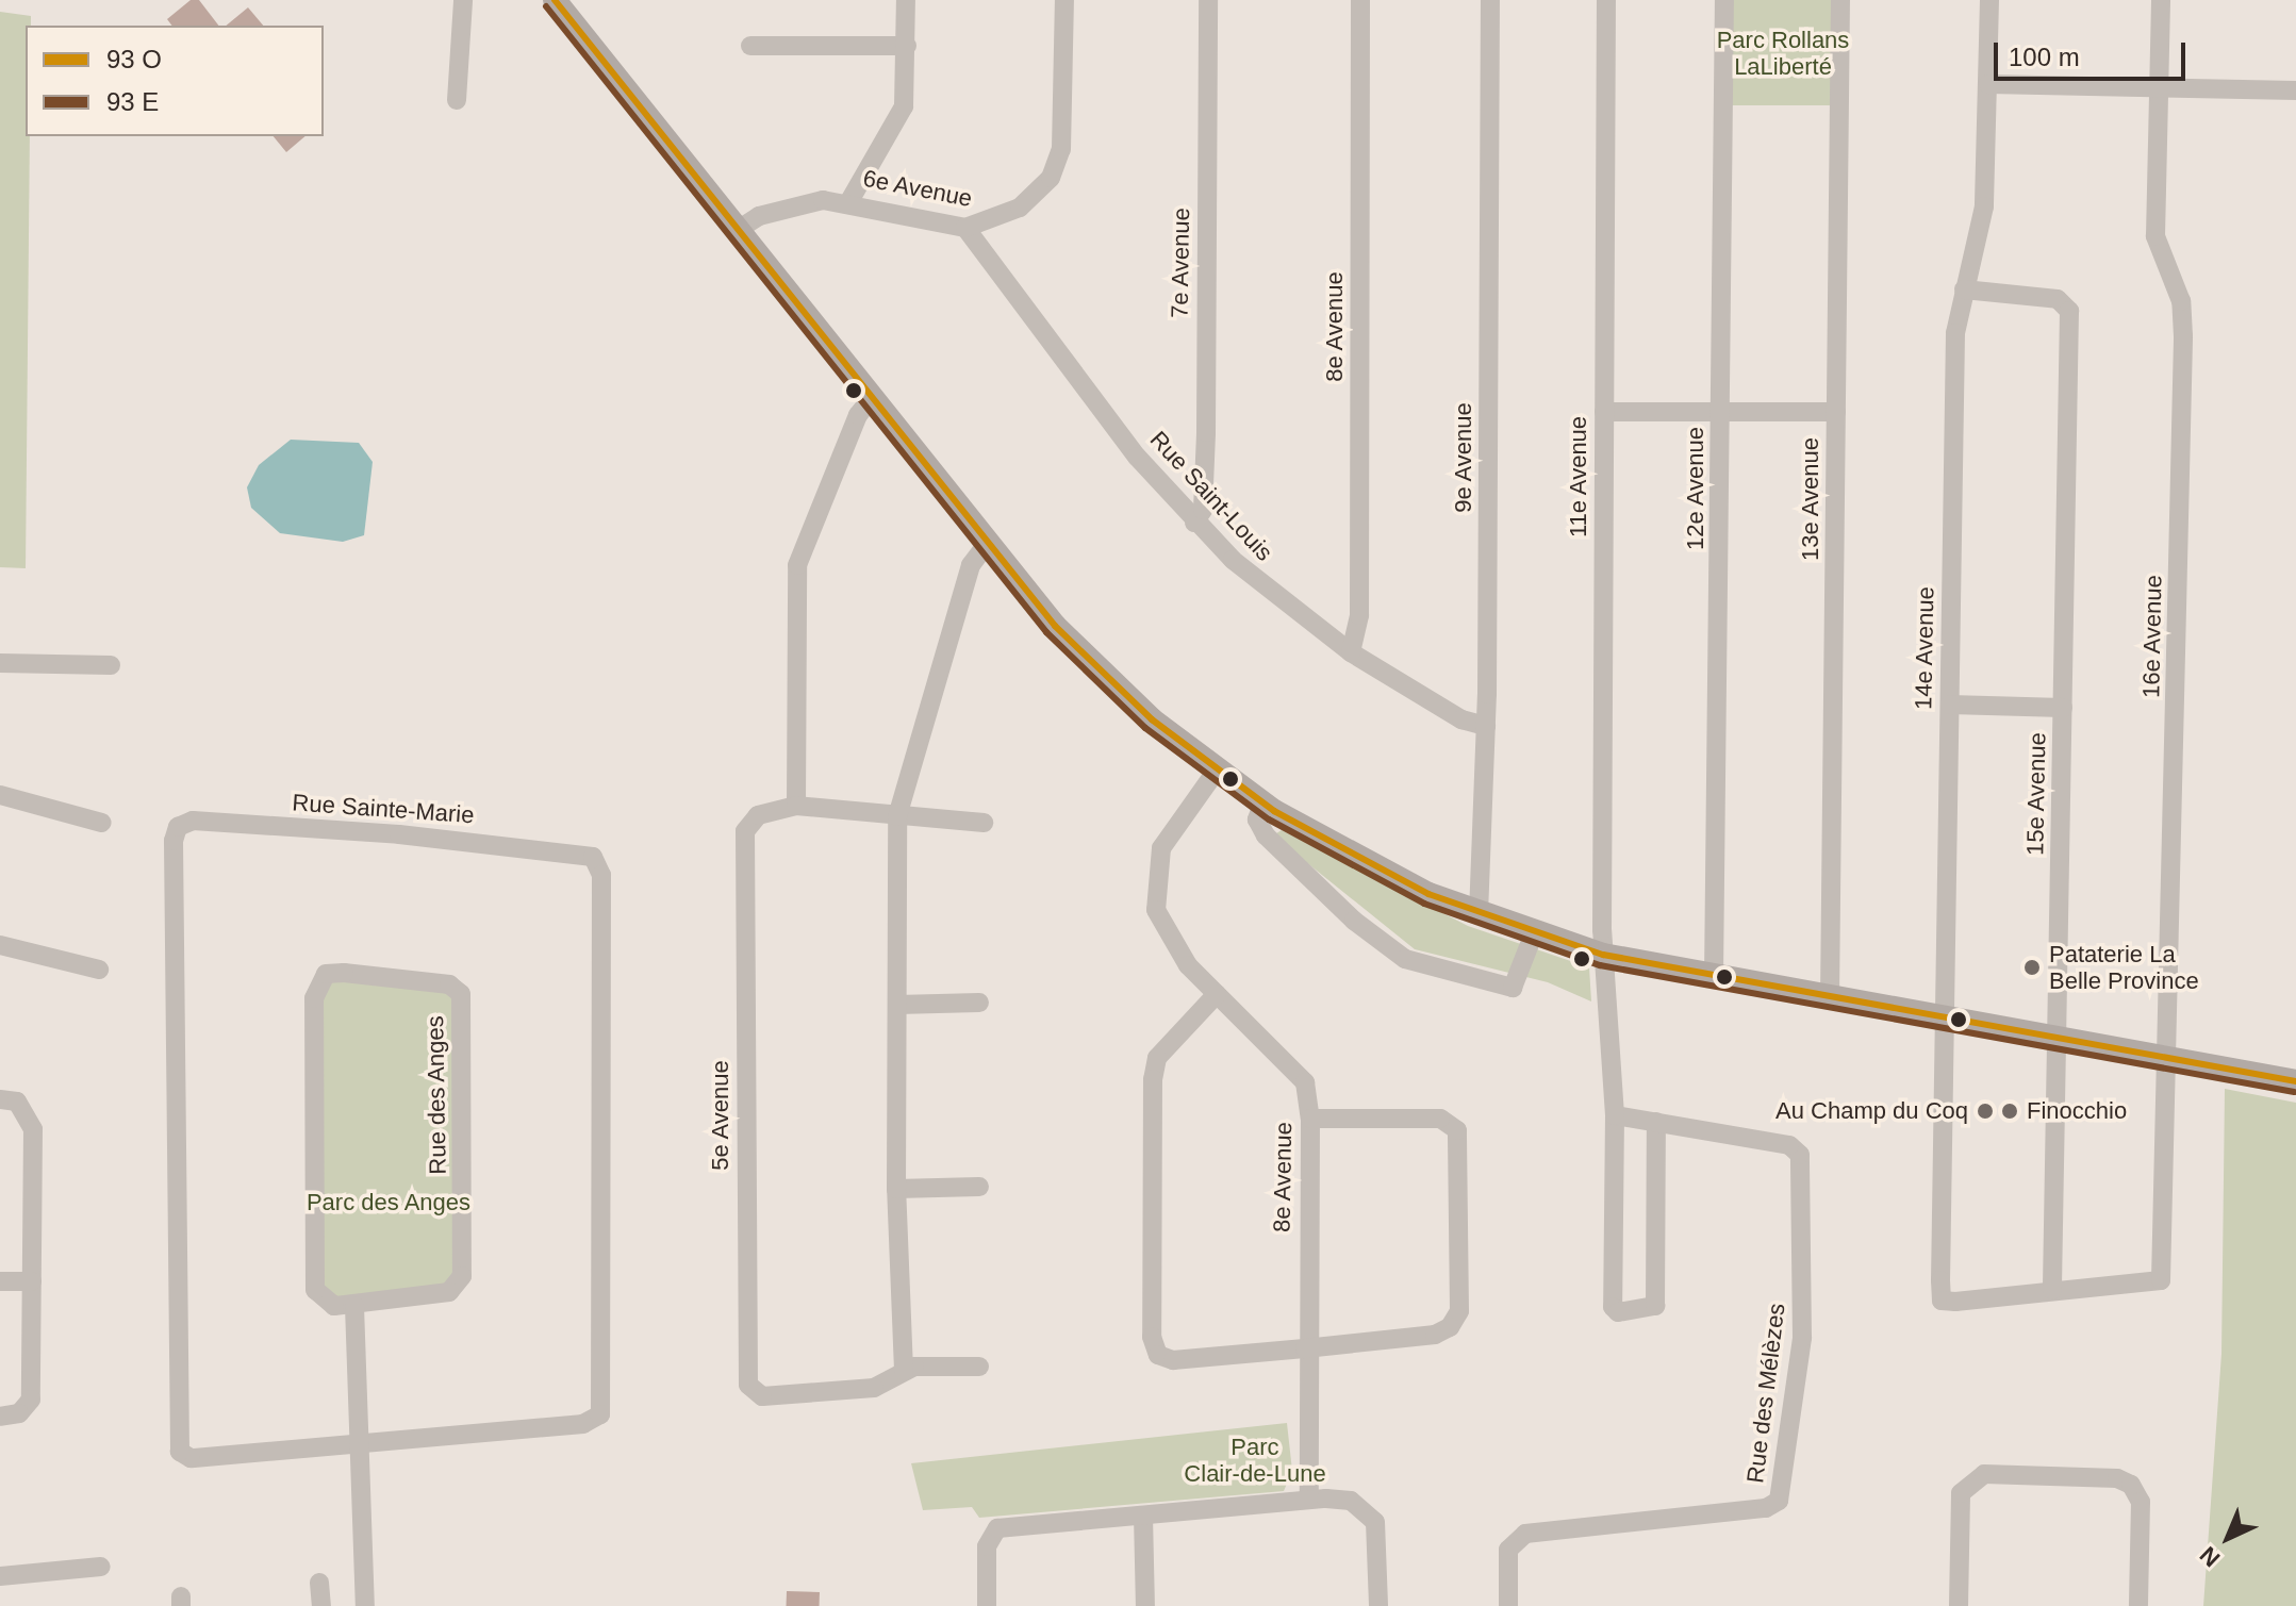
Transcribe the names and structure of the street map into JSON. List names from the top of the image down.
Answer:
{
  "streets": {
    "street": [
      "6e Avenue",
      "7e Avenue",
      "8e Avenue",
      "9e Avenue",
      "11e Avenue",
      "12e Avenue",
      "Rue Saint-Louis",
      "13e Avenue",
      "16e Avenue",
      "14e Avenue",
      "15e Avenue",
      "Rue Sainte-Marie",
      "Rue des Anges",
      "5e Avenue",
      "Rue des Mélèzes"
    ]
  },
  "crossings": [
    ["6e Avenue", "Rue Saint-Louis"],
    ["7e Avenue", "Rue Saint-Louis"],
    ["8e Avenue", "Rue Saint-Louis"],
    ["9e Avenue", "Rue Saint-Louis"],
    ["16e Avenue", "14e Avenue"],
    ["16e Avenue", "15e Avenue"],
    ["14e Avenue", "15e Avenue"]
  ],
  "parks": ["Parc Rollans LaLiberté", "Parc des Anges", "Parc Clair-de-Lune"],
  "places": ["Pataterie La Belle Province", "Au Champ du Coq", "Finocchio"],
  "legend": ["93 O", "93 E"],
  "scale_bar": "100 m",
  "north": "bottom left"
}
